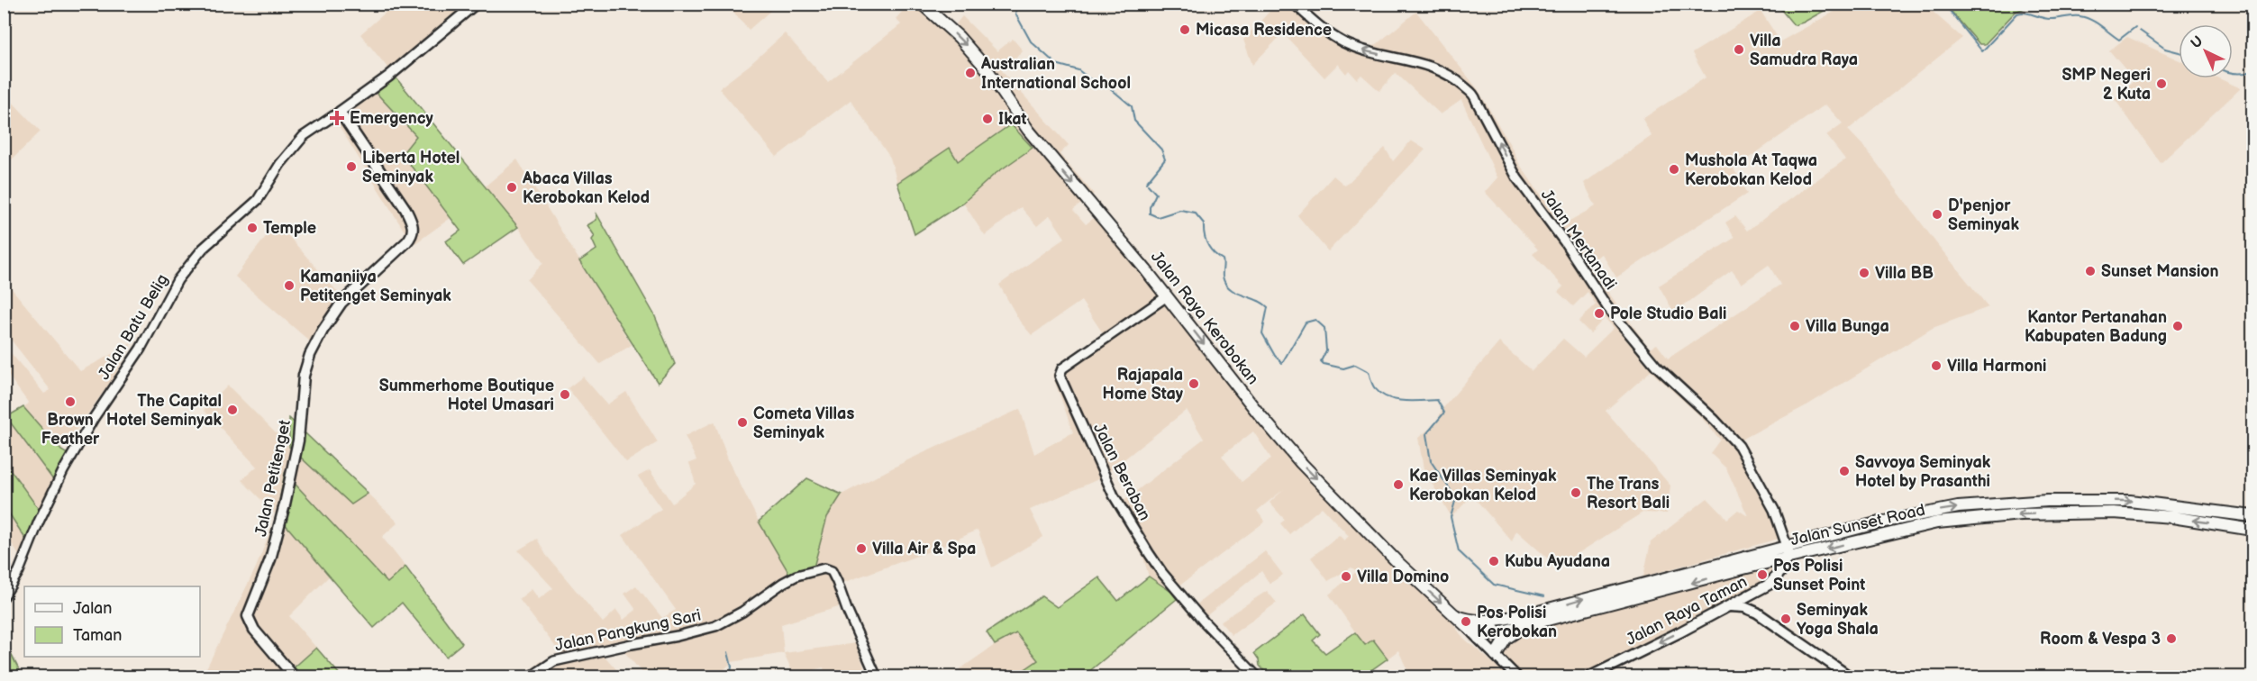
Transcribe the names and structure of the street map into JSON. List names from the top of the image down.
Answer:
{
  "streets": {
    "main road": [
      "Jalan Mertanadi",
      "Jalan Raya Kerobokan",
      "Jalan Petitenget",
      "Jalan Sunset Road",
      "Jalan Raya Taman"
    ],
    "street": ["Jalan Batu Belig", "Jalan Beraban", "Jalan Pangkung Sari"]
  },
  "crossings": [
    ["Jalan Mertanadi", "Jalan Sunset Road"],
    ["Jalan Mertanadi", "Jalan Raya Taman"],
    ["Jalan Raya Kerobokan", "Jalan Beraban"],
    ["Jalan Batu Belig", "Jalan Petitenget"],
    ["Jalan Sunset Road", "Jalan Raya Taman"]
  ],
  "one_way": ["Jalan Mertanadi", "Jalan Raya Kerobokan", "Jalan Raya Taman"],
  "places": {
    "other": [
      "Micasa Residence",
      "Villa Samudra Raya",
      "Australian International School",
      "SMP Negeri 2 Kuta",
      "Ikat",
      "Liberta Hotel Seminyak",
      "Mushola At Taqwa Kerobokan Kelod",
      "Abaca Villas Kerobokan Kelod",
      "D'penjor Seminyak",
      "Temple",
      "Sunset Mansion",
      "Villa BB",
      "Kamaniiya Petitenget Seminyak",
      "Pole Studio Bali",
      "Villa Bunga",
      "Kantor Pertanahan Kabupaten Badung",
      "Villa Harmoni",
      "Rajapala Home Stay",
      "Summerhome Boutique Hotel Umasari",
      "Brown Feather",
      "The Capital Hotel Seminyak",
      "Cometa Villas Seminyak",
      "Savvoya Seminyak Hotel by Prasanthi",
      "Kae Villas Seminyak Kerobokan Kelod",
      "The Trans Resort Bali",
      "Villa Air & Spa",
      "Kubu Ayudana",
      "Pos Polisi Sunset Point",
      "Villa Domino",
      "Seminyak Yoga Shala",
      "Pos Polisi Kerobokan",
      "Room & Vespa 3"
    ],
    "health": ["Emergency"]
  },
  "legend": ["Jalan", "Taman"],
  "north": "top left"
}
